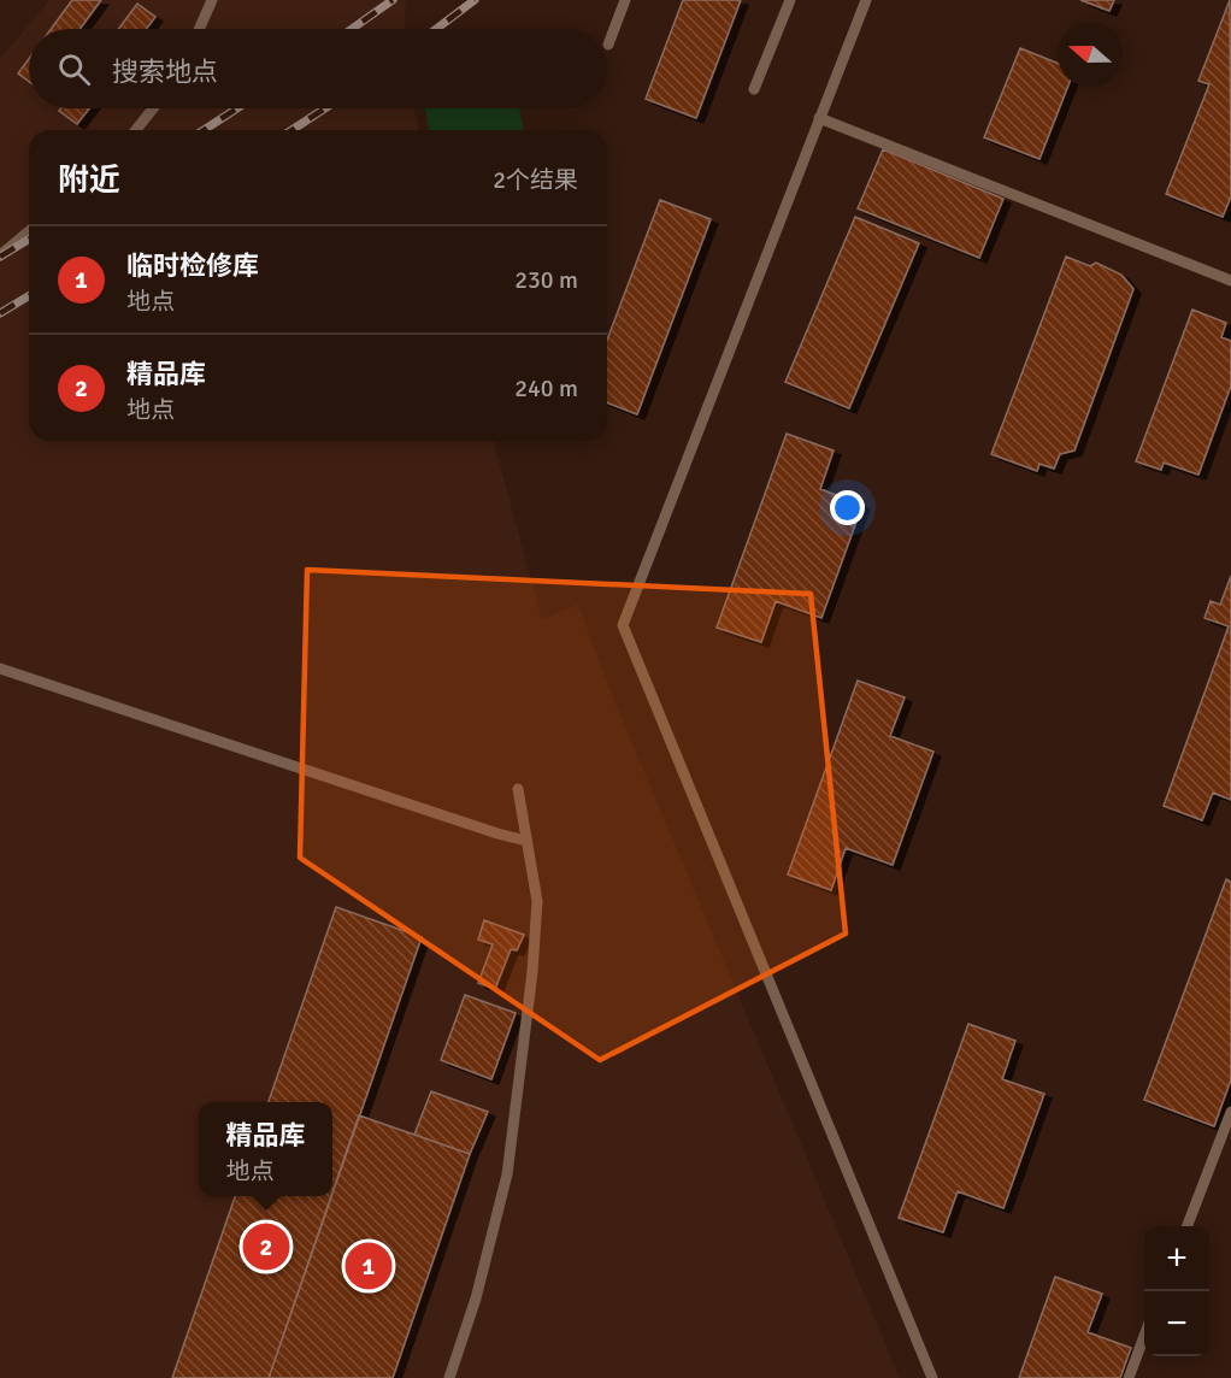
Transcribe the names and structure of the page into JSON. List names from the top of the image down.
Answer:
{
  "north": "left",
  "page": {
    "search": "搜索地点",
    "heading": ["附近", "2个结果"],
    "list": [
      {
        "mark": "1",
        "name": "临时检修库",
        "note": "地点",
        "value": "230 m"
      },
      {
        "mark": "2",
        "name": "精品库",
        "note": "地点",
        "value": "240 m"
      }
    ],
    "popup": ["精品库", "地点"],
    "pins": ["2", "1"],
    "map_buttons": ["+", "−"]
  }
}
